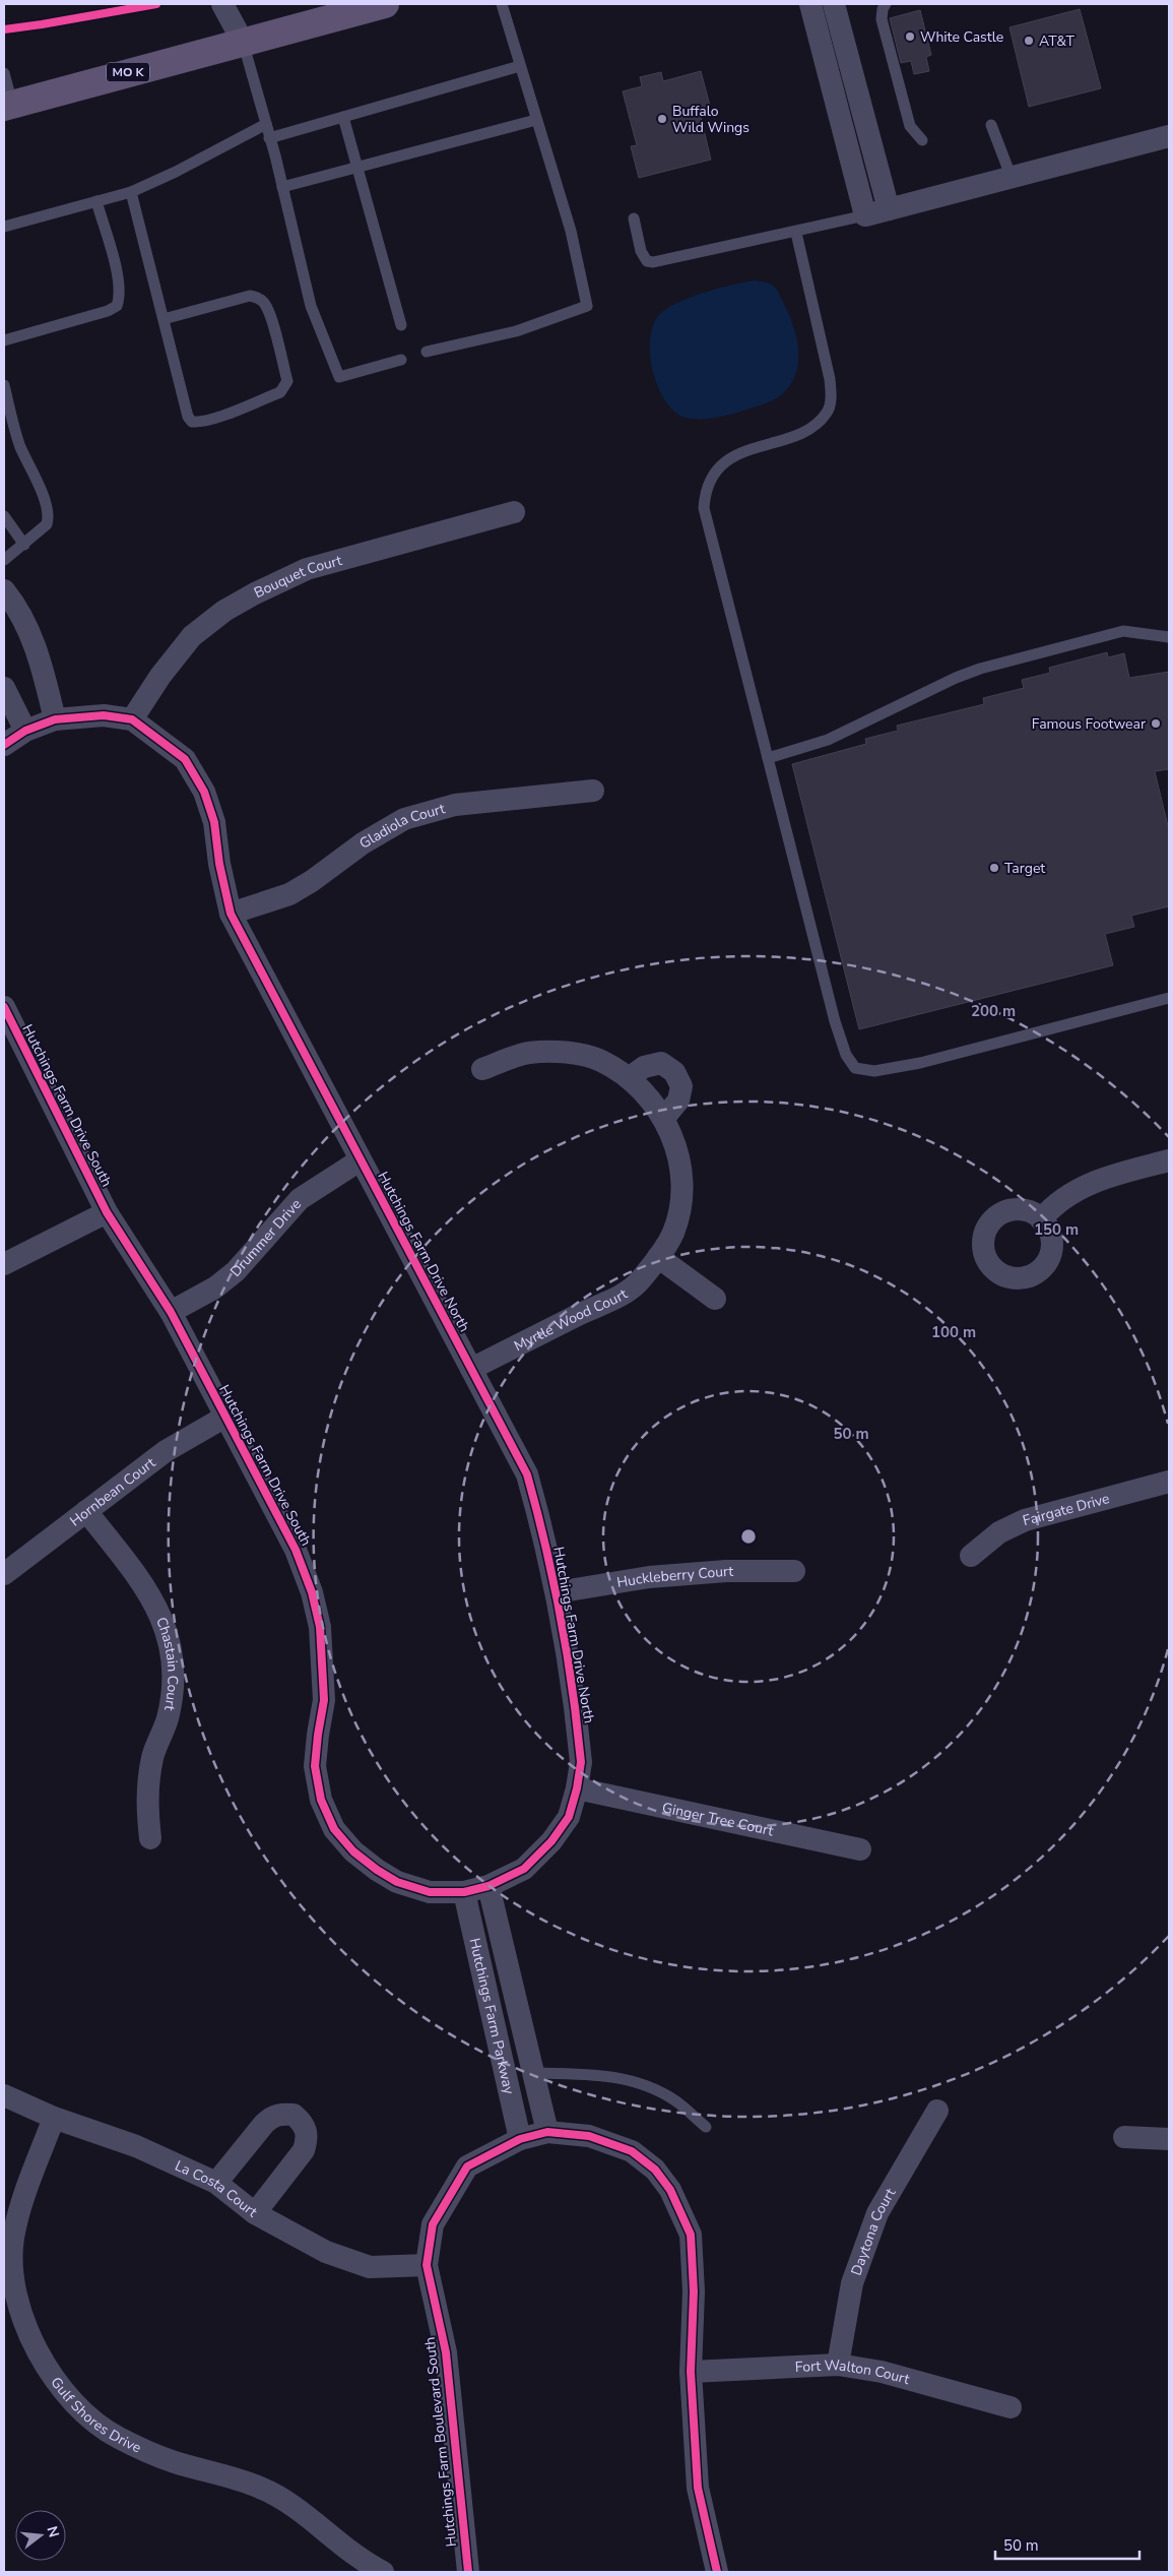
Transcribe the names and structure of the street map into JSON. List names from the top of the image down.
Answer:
{
  "streets": {
    "main road": ["MO K"],
    "street": [
      "Bouquet Court",
      "Gladiola Court",
      "Hutchings Farm Drive South",
      "Drummer Drive",
      "Hutchings Farm Drive North",
      "Myrtle Wood Court",
      "Hornbean Court",
      "Fairgate Drive",
      "Huckleberry Court",
      "Chastain Court",
      "Ginger Tree Court",
      "Hutchings Farm Parkway",
      "La Costa Court",
      "Daytona Court",
      "Fort Walton Court",
      "Gulf Shores Drive",
      "Hutchings Farm Boulevard South"
    ]
  },
  "crossings": [
    ["Bouquet Court", "Hutchings Farm Drive North"],
    ["Gladiola Court", "Hutchings Farm Drive North"],
    ["Hutchings Farm Drive South", "Drummer Drive"],
    ["Hutchings Farm Drive South", "Hutchings Farm Drive North"],
    ["Hutchings Farm Drive South", "Hornbean Court"],
    ["Hutchings Farm Drive South", "Hutchings Farm Parkway"],
    ["Drummer Drive", "Hutchings Farm Drive North"],
    ["Hutchings Farm Drive North", "Myrtle Wood Court"],
    ["Hutchings Farm Drive North", "Huckleberry Court"],
    ["Hutchings Farm Drive North", "Ginger Tree Court"],
    ["Hutchings Farm Drive North", "Hutchings Farm Parkway"],
    ["Hornbean Court", "Chastain Court"],
    ["Hutchings Farm Parkway", "Hutchings Farm Boulevard South"],
    ["La Costa Court", "Gulf Shores Drive"],
    ["La Costa Court", "Hutchings Farm Boulevard South"],
    ["Daytona Court", "Fort Walton Court"]
  ],
  "places": [
    "White Castle",
    "AT&T",
    "Buffalo Wild Wings",
    "Famous Footwear",
    "Target"
  ],
  "scale_bar": "50 m",
  "north": "right",
  "rings": [
    "200 m",
    "150 m",
    "100 m",
    "50 m"
  ]
}
